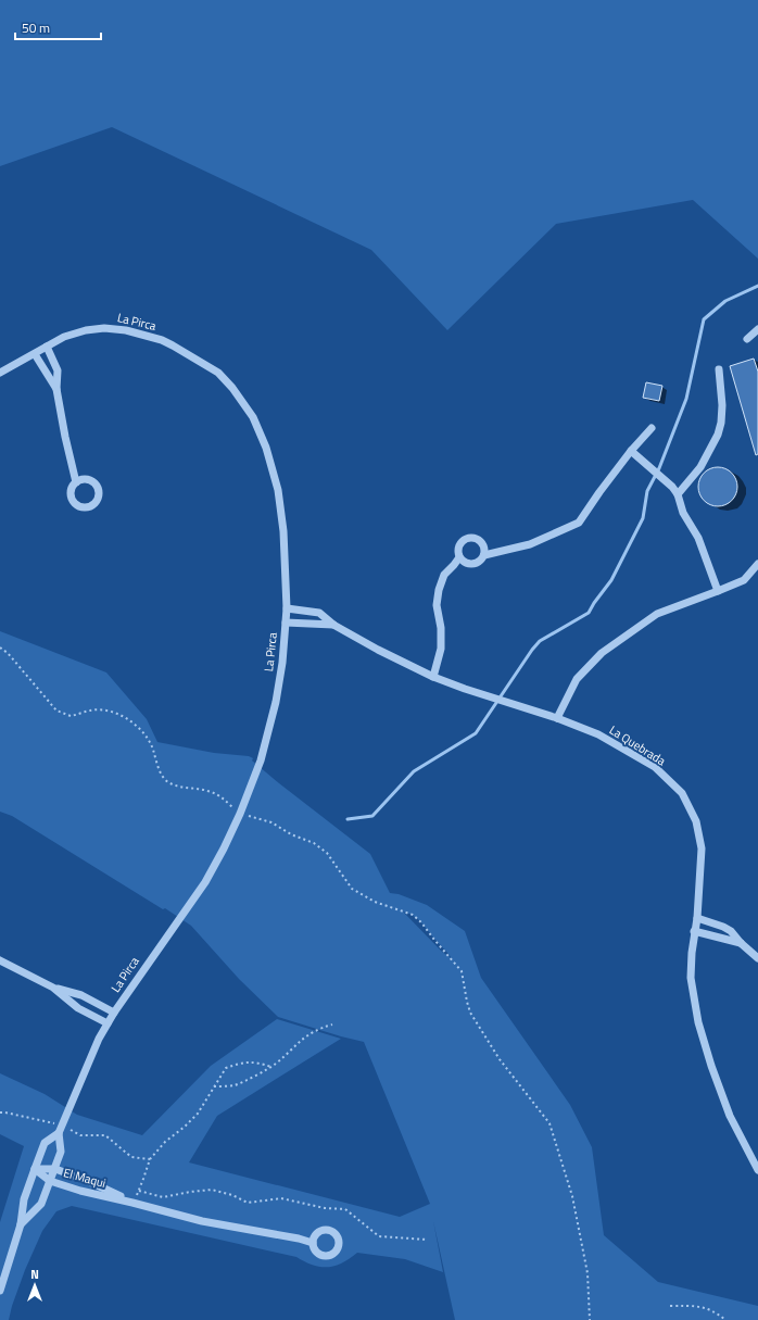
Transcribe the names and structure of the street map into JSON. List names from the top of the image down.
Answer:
{
  "streets": {
    "street": ["La Pirca", "La Quebrada", "El Maqui"]
  },
  "crossings": [
    ["La Pirca", "La Quebrada"],
    ["La Pirca", "El Maqui"]
  ],
  "scale_bar": "50 m",
  "north": "top"
}
